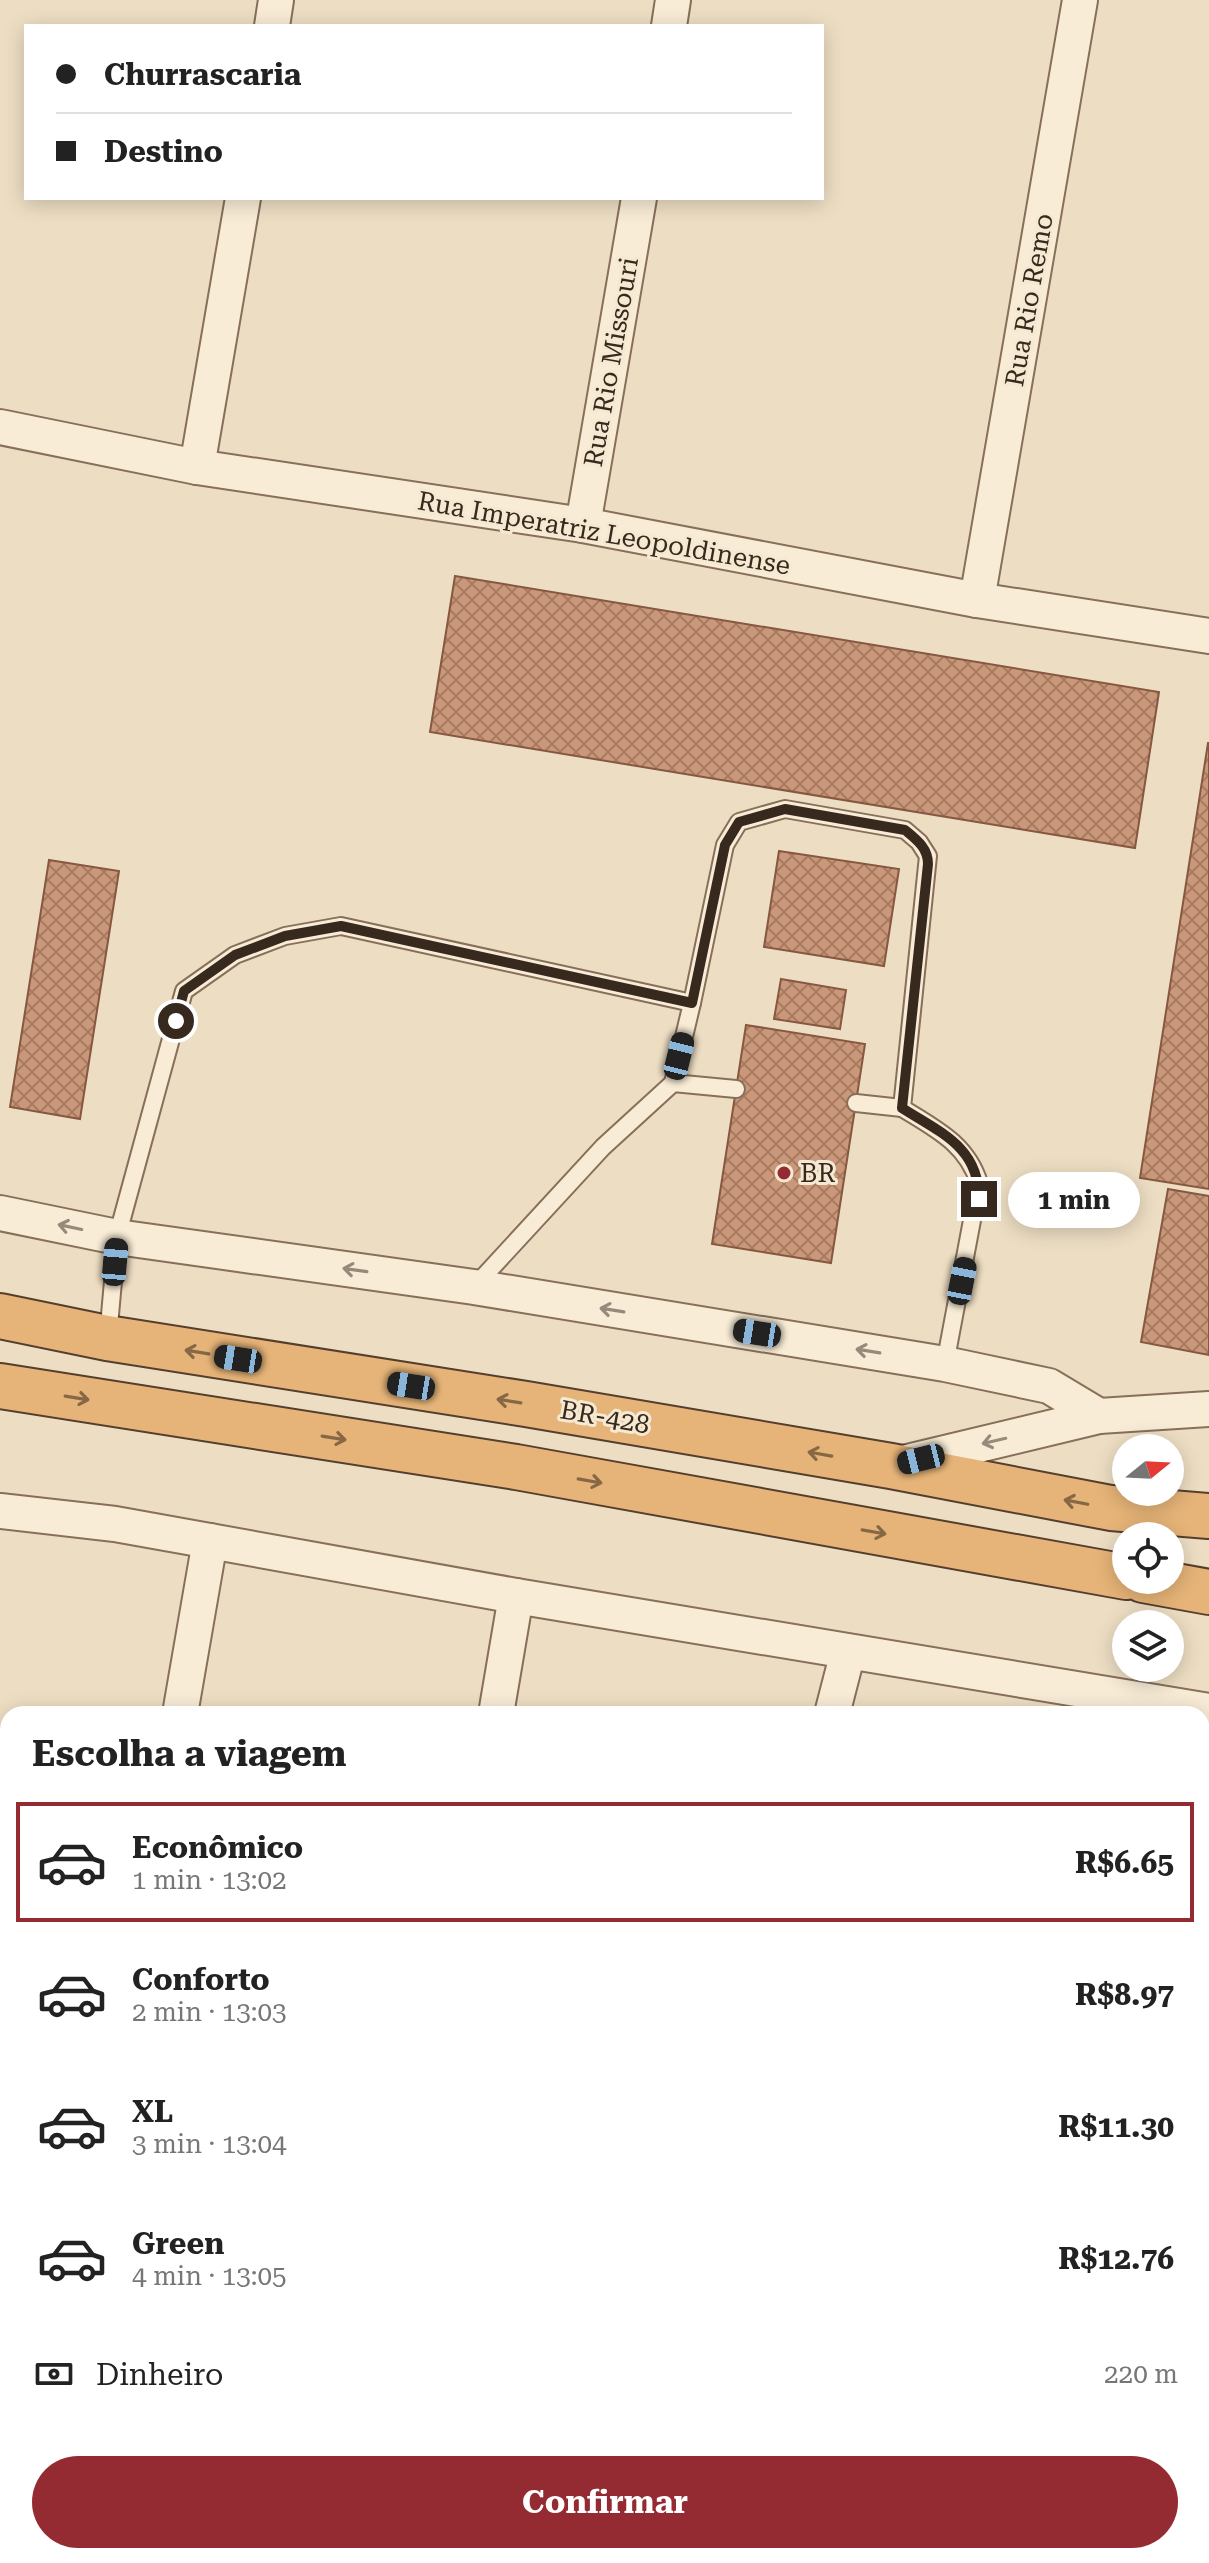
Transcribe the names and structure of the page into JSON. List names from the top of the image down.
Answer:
{
  "streets": {
    "highway": ["BR-428"],
    "street": ["Rua Rio Remo", "Rua Rio Missouri", "Rua Imperatriz Leopoldinense"]
  },
  "crossings": [
    ["Rua Rio Remo", "Rua Imperatriz Leopoldinense"],
    ["Rua Rio Missouri", "Rua Imperatriz Leopoldinense"]
  ],
  "places": ["BR"],
  "north": "right",
  "page": {
    "banner": ["Churrascaria", "Destino"],
    "bubble": "1 min",
    "heading": "Escolha a viagem",
    "list": [
      {
        "name": "Econômico",
        "note": "1 min · 13:02",
        "value": "R$6.65"
      },
      {
        "name": "Conforto",
        "note": "2 min · 13:03",
        "value": "R$8.97"
      },
      {
        "name": "XL",
        "note": "3 min · 13:04",
        "value": "R$11.30"
      },
      {
        "name": "Green",
        "note": "4 min · 13:05",
        "value": "R$12.76"
      }
    ],
    "pay": ["Dinheiro", "220 m"],
    "buttons": "Confirmar"
  }
}
